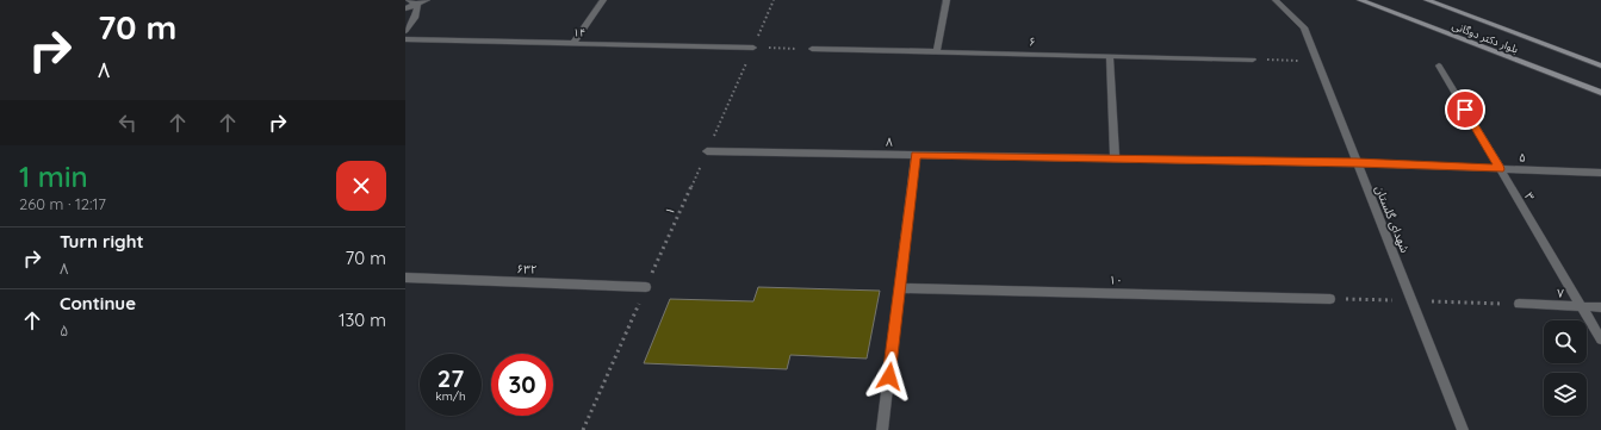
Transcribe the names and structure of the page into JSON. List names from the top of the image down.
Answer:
{
  "streets": {
    "main road": ["بلوار دکتر دوگانی"],
    "street": [
      "۱۴",
      "۶",
      "۸",
      "۵",
      "۳",
      "شهدای گلستان",
      "۶۳۲",
      "۱۰",
      "۷"
    ],
    "path": ["۱"]
  },
  "crossings": [
    ["۱۴", "۱"],
    ["۸", "۵"],
    ["۸", "۱"],
    ["۸", "شهدای گلستان"],
    ["۵", "۳"],
    ["۵", "شهدای گلستان"],
    ["۳", "۷"],
    ["۱", "۶۳۲"]
  ],
  "page": {
    "turn": ["70 m", "۸"],
    "heading": ["1 min", "260 m · 12:17"],
    "list": [
      {
        "name": "Turn right",
        "note": "۸",
        "value": "70 m"
      },
      {
        "name": "Continue",
        "note": "۵",
        "value": "130 m"
      }
    ],
    "speed": "27 km/h",
    "limit": "30"
  }
}
